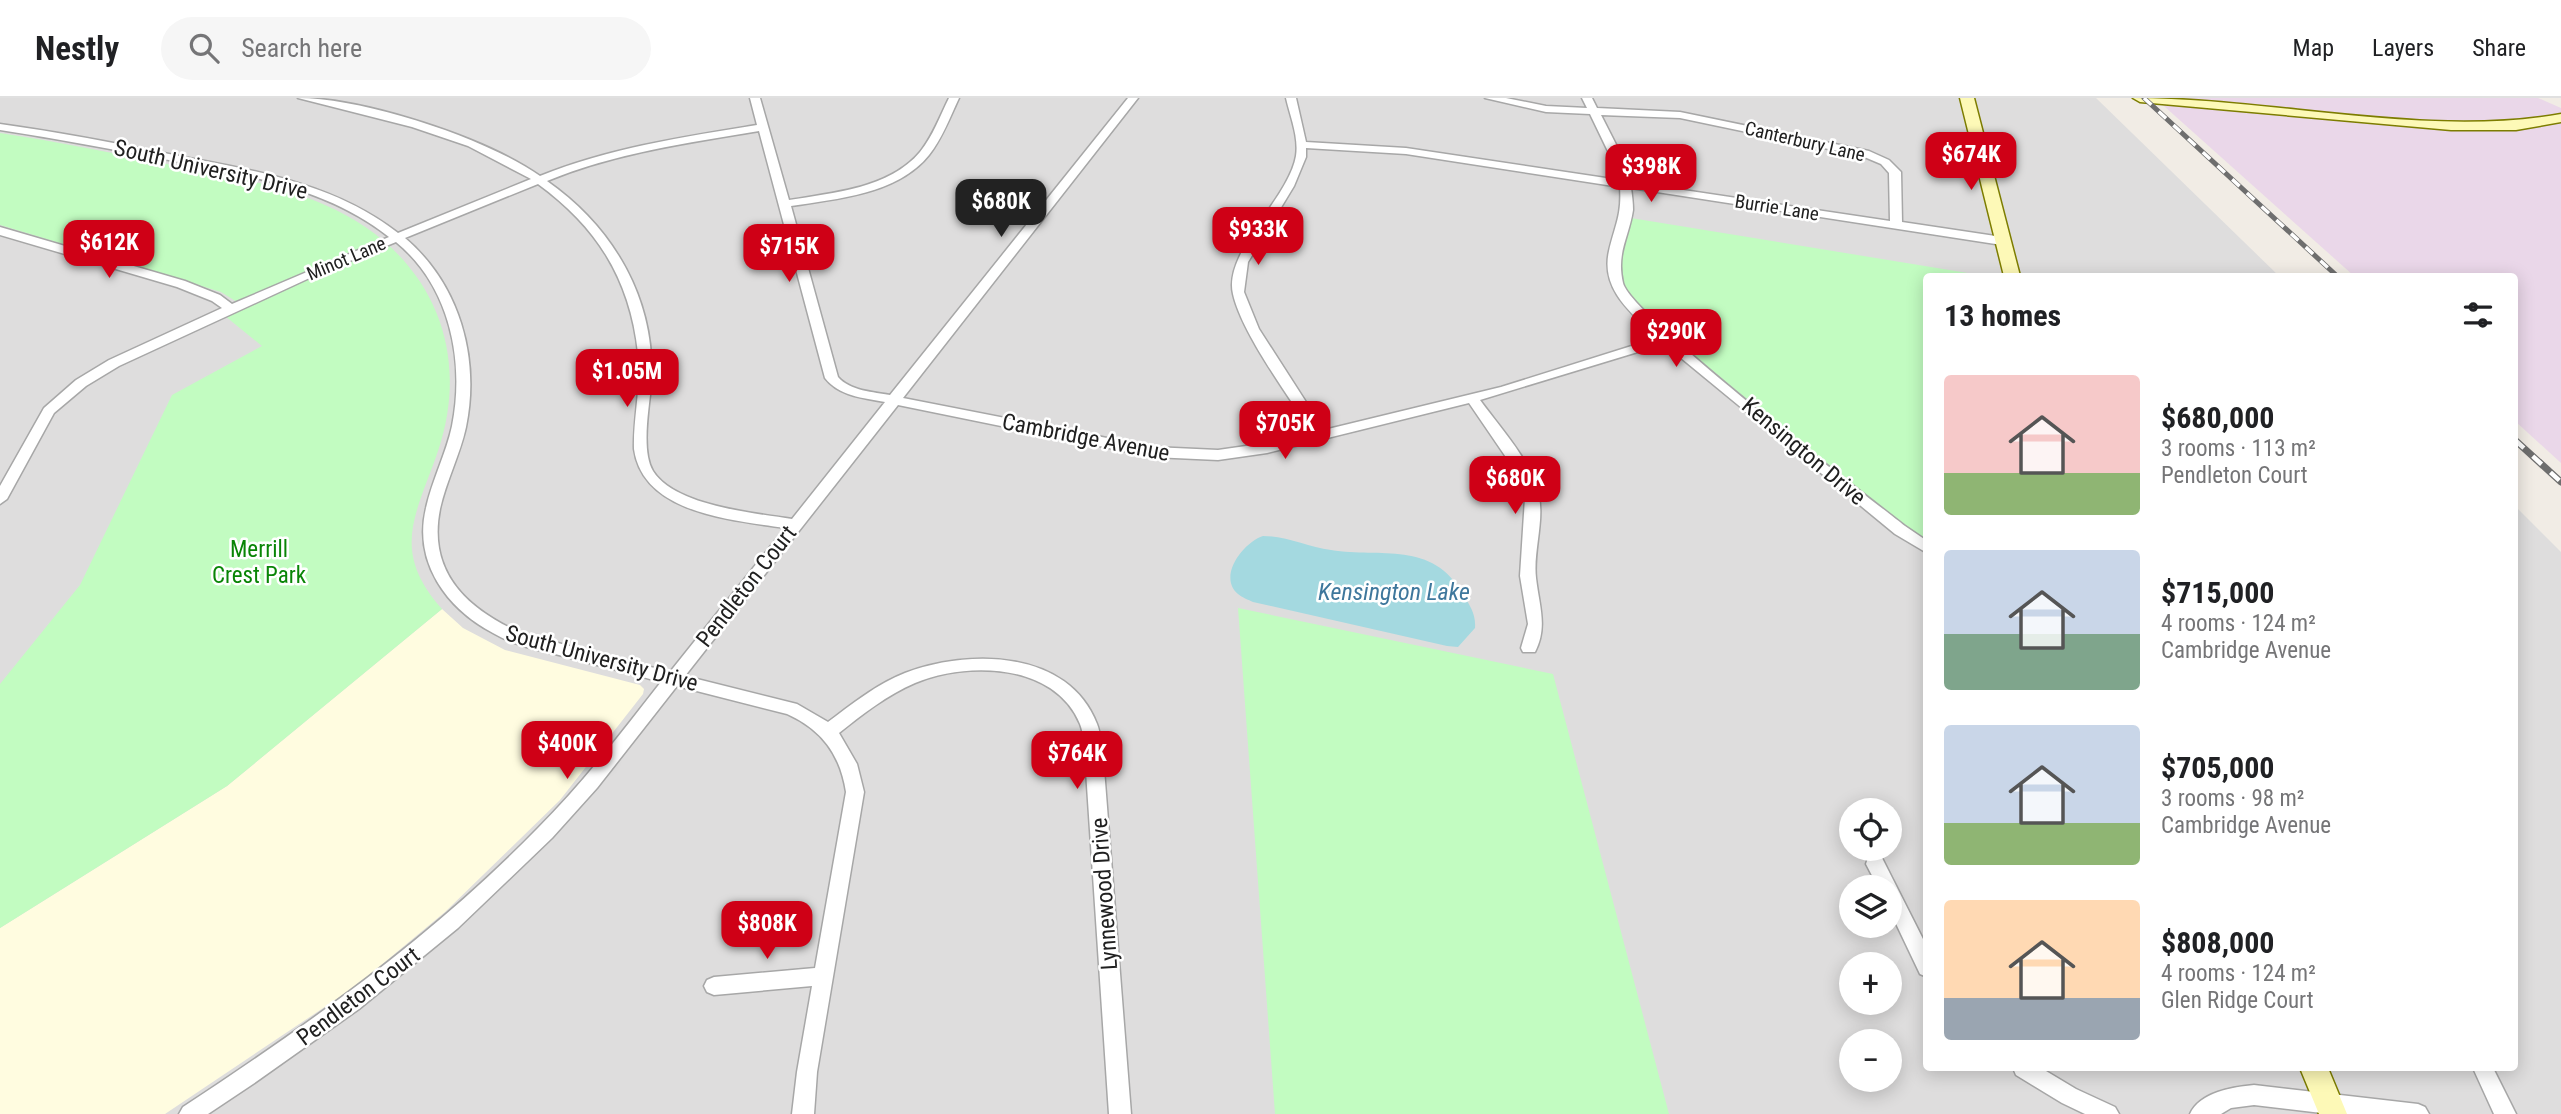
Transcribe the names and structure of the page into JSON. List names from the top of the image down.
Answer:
{
  "streets": {
    "street": [
      "Canterbury Lane",
      "South University Drive",
      "Burrie Lane",
      "Minot Lane",
      "Cambridge Avenue",
      "Kensington Drive",
      "Pendleton Court",
      "Lynnewood Drive"
    ]
  },
  "crossings": [
    ["Canterbury Lane", "Burrie Lane"],
    ["Canterbury Lane", "Kensington Drive"],
    ["South University Drive", "Minot Lane"],
    ["South University Drive", "Pendleton Court"],
    ["South University Drive", "Lynnewood Drive"],
    ["Burrie Lane", "Kensington Drive"],
    ["Minot Lane", "Cambridge Avenue"],
    ["Cambridge Avenue", "Kensington Drive"],
    ["Cambridge Avenue", "Pendleton Court"]
  ],
  "water": ["Kensington Lake"],
  "parks": ["Merrill Crest Park"],
  "page": {
    "header": "Nestly",
    "search": "Search here",
    "nav": ["Map", "Layers", "Share"],
    "price": [
      "$674K",
      "$398K",
      "$680K",
      "$933K",
      "$612K",
      "$715K",
      "$290K",
      "$1.05M",
      "$705K",
      "$680K",
      "$400K",
      "$764K",
      "$808K"
    ],
    "heading": "13 homes",
    "list": [
      {
        "name": "$680,000",
        "note": "3 rooms · 113 m² · Pendleton Court"
      },
      {
        "name": "$715,000",
        "note": "4 rooms · 124 m² · Cambridge Avenue"
      },
      {
        "name": "$705,000",
        "note": "3 rooms · 98 m² · Cambridge Avenue"
      },
      {
        "name": "$808,000",
        "note": "4 rooms · 124 m² · Glen Ridge Court"
      }
    ],
    "map_buttons": ["+", "−"]
  }
}
